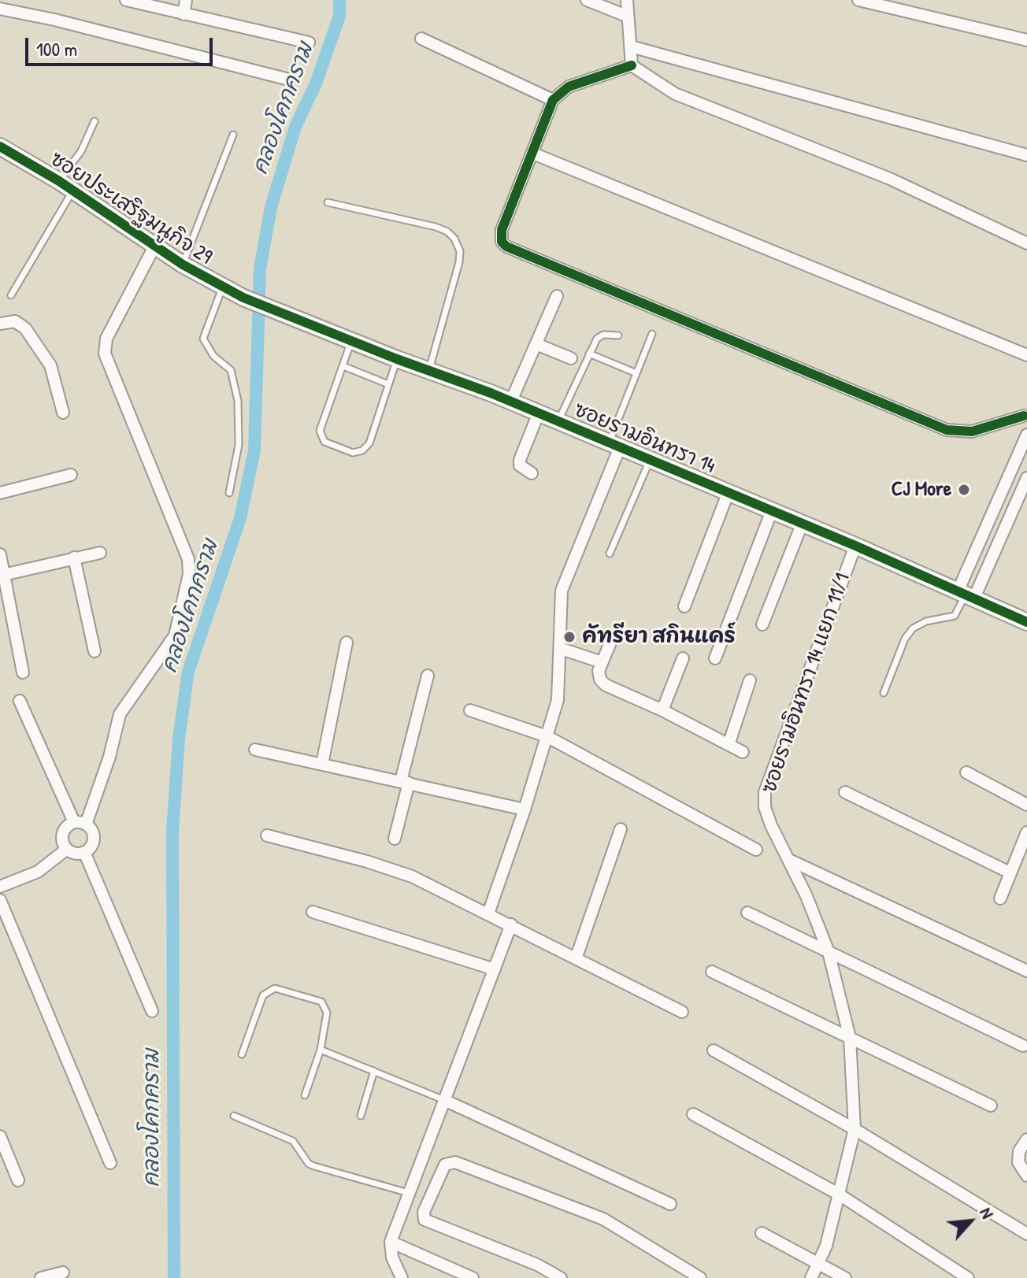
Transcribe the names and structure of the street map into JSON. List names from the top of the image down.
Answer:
{
  "streets": {
    "street": ["ซอยประเสริฐมนูกิจ 29", "ซอยรามอินทรา 14", "ซอยรามอินทรา 14 แยก 11/1"]
  },
  "crossings": [
    ["ซอยประเสริฐมนูกิจ 29", "ซอยรามอินทรา 14"],
    ["ซอยรามอินทรา 14", "ซอยรามอินทรา 14 แยก 11/1"]
  ],
  "water": ["คลองโคกคราม"],
  "places": ["CJ More", "คัทรียา สกินแคร์"],
  "scale_bar": "100 m",
  "north": "top right"
}
